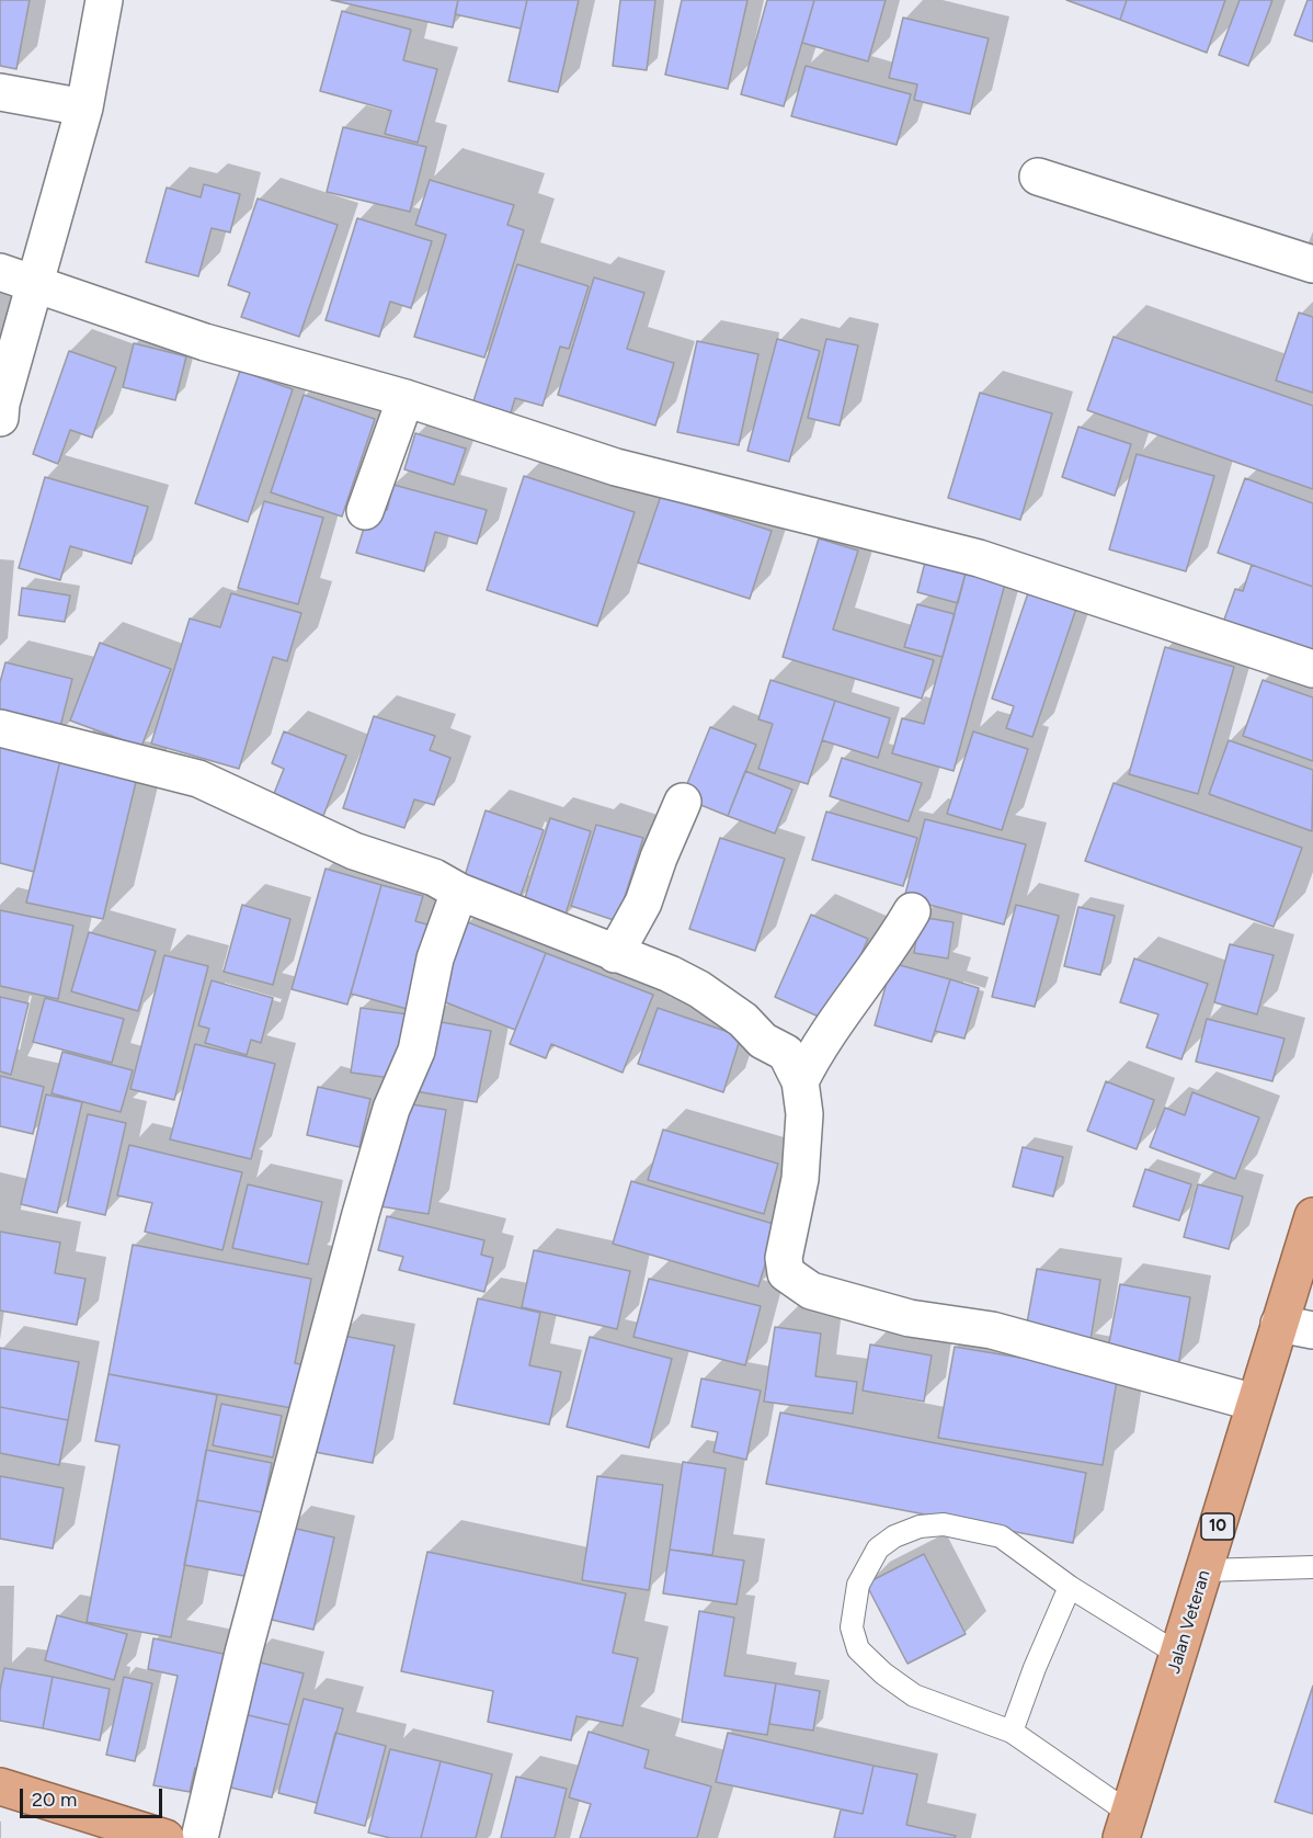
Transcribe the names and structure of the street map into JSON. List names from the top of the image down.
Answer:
{
  "streets": {
    "highway": ["10", "Jalan Veteran"]
  },
  "scale_bar": "20 m"
}
